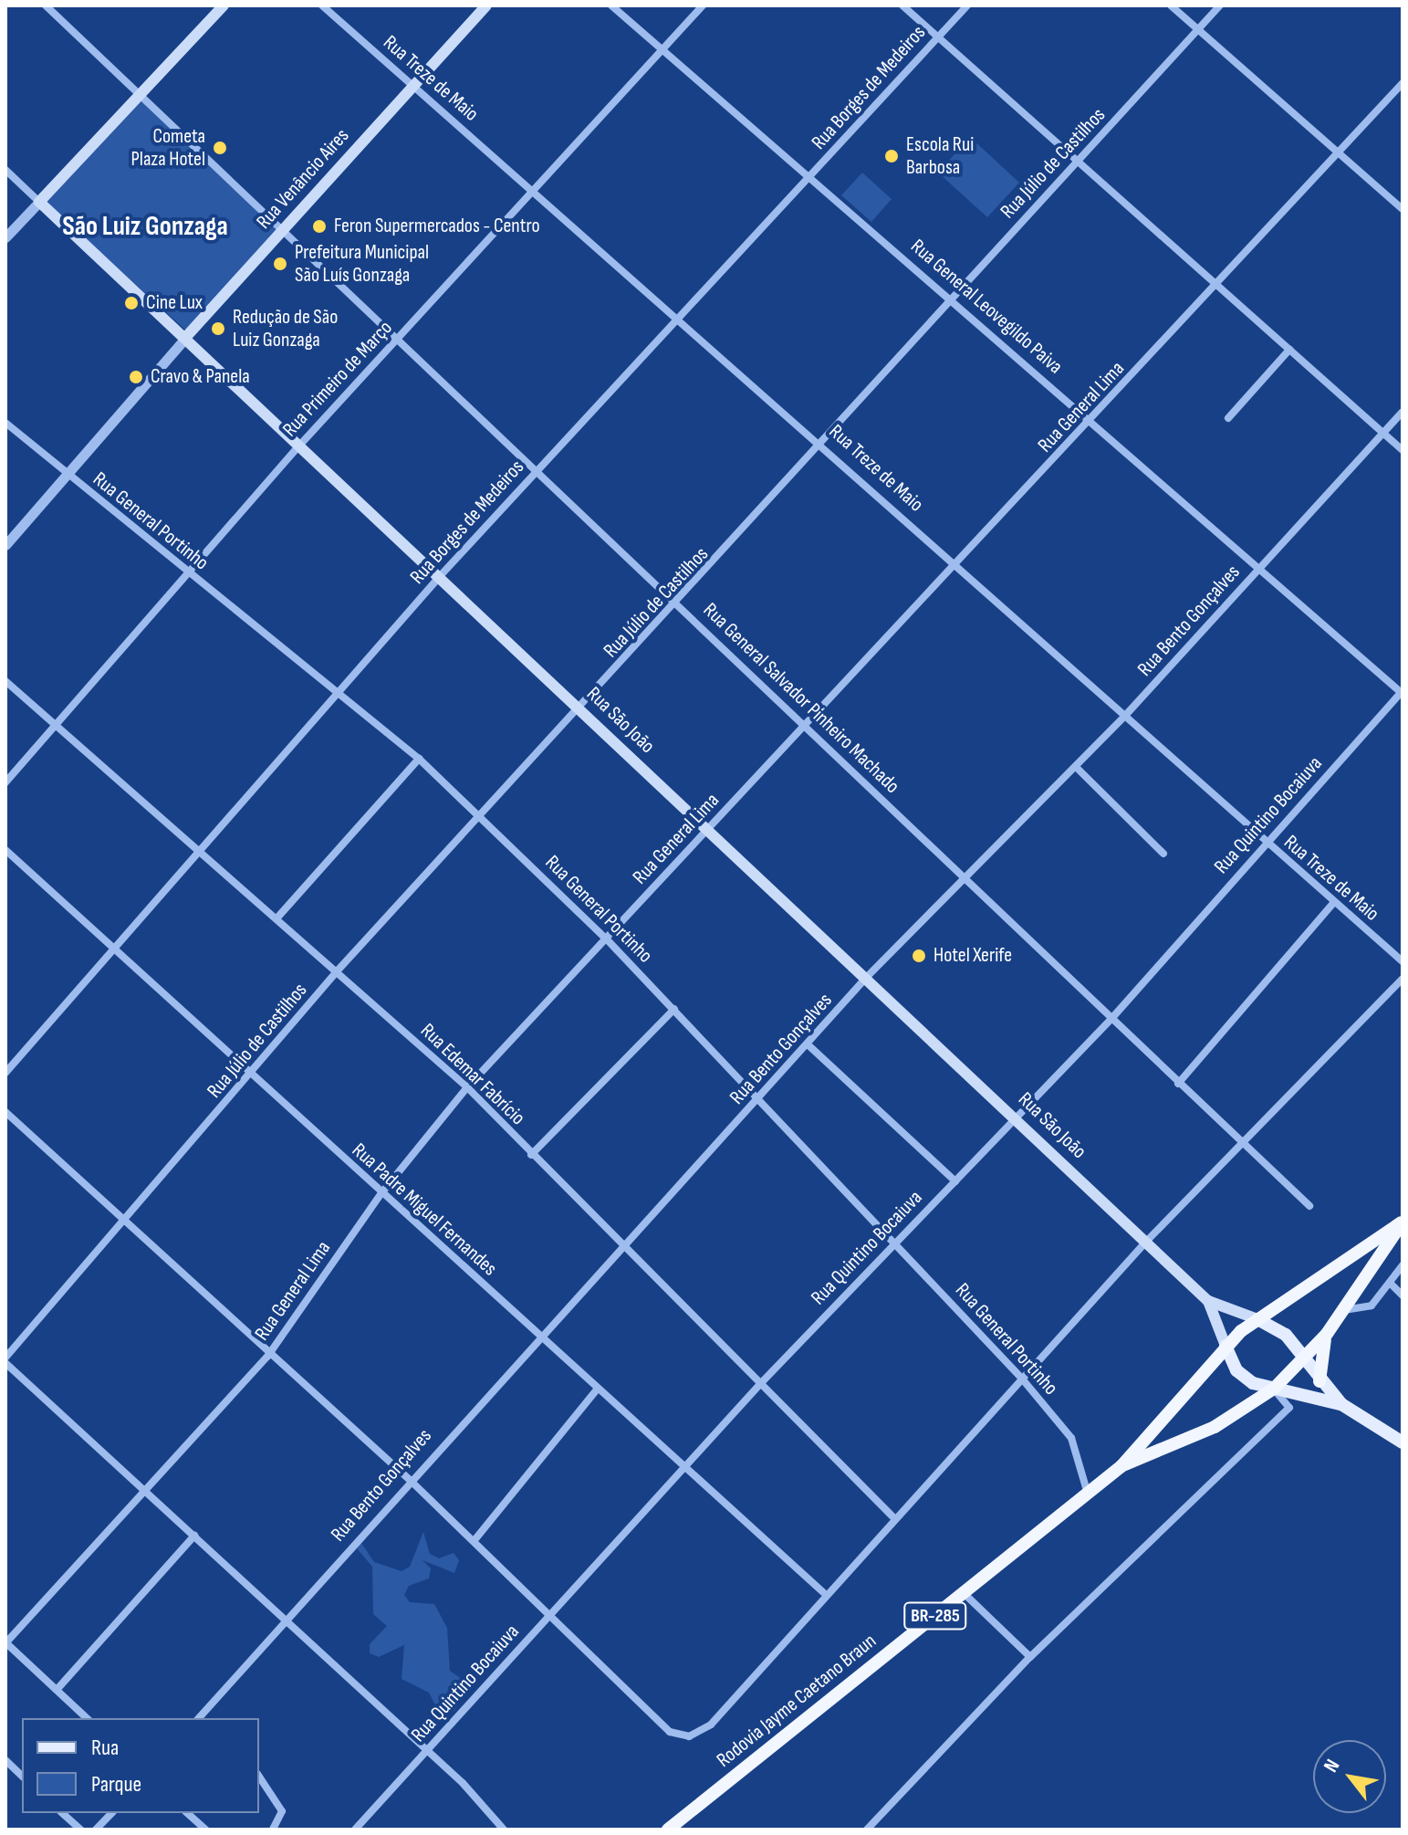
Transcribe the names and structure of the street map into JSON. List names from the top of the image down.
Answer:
{
  "streets": {
    "highway": ["BR-285", "Rodovia Jayme Caetano Braun"],
    "main road": ["Rua Venâncio Aires", "Rua São João"],
    "street": [
      "Rua Treze de Maio",
      "Rua Borges de Medeiros",
      "Rua Júlio de Castilhos",
      "Rua General Leovegildo Paiva",
      "Rua Primeiro de Março",
      "Rua General Lima",
      "Rua General Portinho",
      "Rua Bento Gonçalves",
      "Rua General Salvador Pinheiro Machado",
      "Rua Quintino Bocaiuva",
      "Rua Edemar Fabrício",
      "Rua Padre Miguel Fernandes"
    ]
  },
  "crossings": [
    ["Rua Treze de Maio", "Rua Borges de Medeiros"],
    ["Rua Treze de Maio", "Rua Júlio de Castilhos"],
    ["Rua Treze de Maio", "Rua Venâncio Aires"],
    ["Rua Treze de Maio", "Rua Primeiro de Março"],
    ["Rua Treze de Maio", "Rua General Lima"],
    ["Rua Treze de Maio", "Rua Bento Gonçalves"],
    ["Rua Treze de Maio", "Rua Quintino Bocaiuva"],
    ["Rua Borges de Medeiros", "Rua General Leovegildo Paiva"],
    ["Rua Borges de Medeiros", "Rua General Portinho"],
    ["Rua Borges de Medeiros", "Rua General Salvador Pinheiro Machado"],
    ["Rua Borges de Medeiros", "Rua São João"],
    ["Rua Borges de Medeiros", "Rua Edemar Fabrício"],
    ["Rua Borges de Medeiros", "Rua Padre Miguel Fernandes"],
    ["Rua Júlio de Castilhos", "Rua General Leovegildo Paiva"],
    ["Rua Júlio de Castilhos", "Rua General Portinho"],
    ["Rua Júlio de Castilhos", "Rua General Salvador Pinheiro Machado"],
    ["Rua Júlio de Castilhos", "Rua São João"],
    ["Rua Júlio de Castilhos", "Rua Edemar Fabrício"],
    ["Rua Júlio de Castilhos", "Rua Padre Miguel Fernandes"],
    ["Rua Venâncio Aires", "Rua General Portinho"],
    ["Rua Venâncio Aires", "Rua General Salvador Pinheiro Machado"],
    ["Rua Venâncio Aires", "Rua São João"],
    ["Rua General Leovegildo Paiva", "Rua Primeiro de Março"],
    ["Rua General Leovegildo Paiva", "Rua General Lima"],
    ["Rua General Leovegildo Paiva", "Rua Bento Gonçalves"],
    ["Rua General Leovegildo Paiva", "Rua Quintino Bocaiuva"],
    ["Rua Primeiro de Março", "Rua General Portinho"],
    ["Rua Primeiro de Março", "Rua General Salvador Pinheiro Machado"],
    ["Rua Primeiro de Março", "Rua São João"],
    ["Rua Primeiro de Março", "Rua Edemar Fabrício"],
    ["Rua General Lima", "Rua General Portinho"],
    ["Rua General Lima", "Rua General Salvador Pinheiro Machado"],
    ["Rua General Lima", "Rua São João"],
    ["Rua General Lima", "Rua Edemar Fabrício"],
    ["Rua General Lima", "Rua Padre Miguel Fernandes"],
    ["Rua General Portinho", "Rua Bento Gonçalves"],
    ["Rua General Portinho", "Rua Quintino Bocaiuva"],
    ["Rua General Portinho", "Rodovia Jayme Caetano Braun"],
    ["Rua Bento Gonçalves", "Rua General Salvador Pinheiro Machado"],
    ["Rua Bento Gonçalves", "Rua São João"],
    ["Rua Bento Gonçalves", "Rua Edemar Fabrício"],
    ["Rua Bento Gonçalves", "Rua Padre Miguel Fernandes"],
    ["Rua General Salvador Pinheiro Machado", "Rua Quintino Bocaiuva"],
    ["Rua São João", "Rua Quintino Bocaiuva"],
    ["Rua São João", "BR-285"],
    ["Rua São João", "Rodovia Jayme Caetano Braun"],
    ["Rua Quintino Bocaiuva", "Rua Edemar Fabrício"],
    ["Rua Quintino Bocaiuva", "Rua Padre Miguel Fernandes"],
    ["BR-285", "Rodovia Jayme Caetano Braun"]
  ],
  "districts": ["São Luiz Gonzaga"],
  "places": [
    "Cometa Plaza Hotel",
    "Escola Rui Barbosa",
    "Feron Supermercados - Centro",
    "Prefeitura Municipal São Luís Gonzaga",
    "Cine Lux",
    "Redução de São Luiz Gonzaga",
    "Cravo & Panela",
    "Hotel Xerife"
  ],
  "legend": ["Rua", "Parque"],
  "north": "top left"
}
